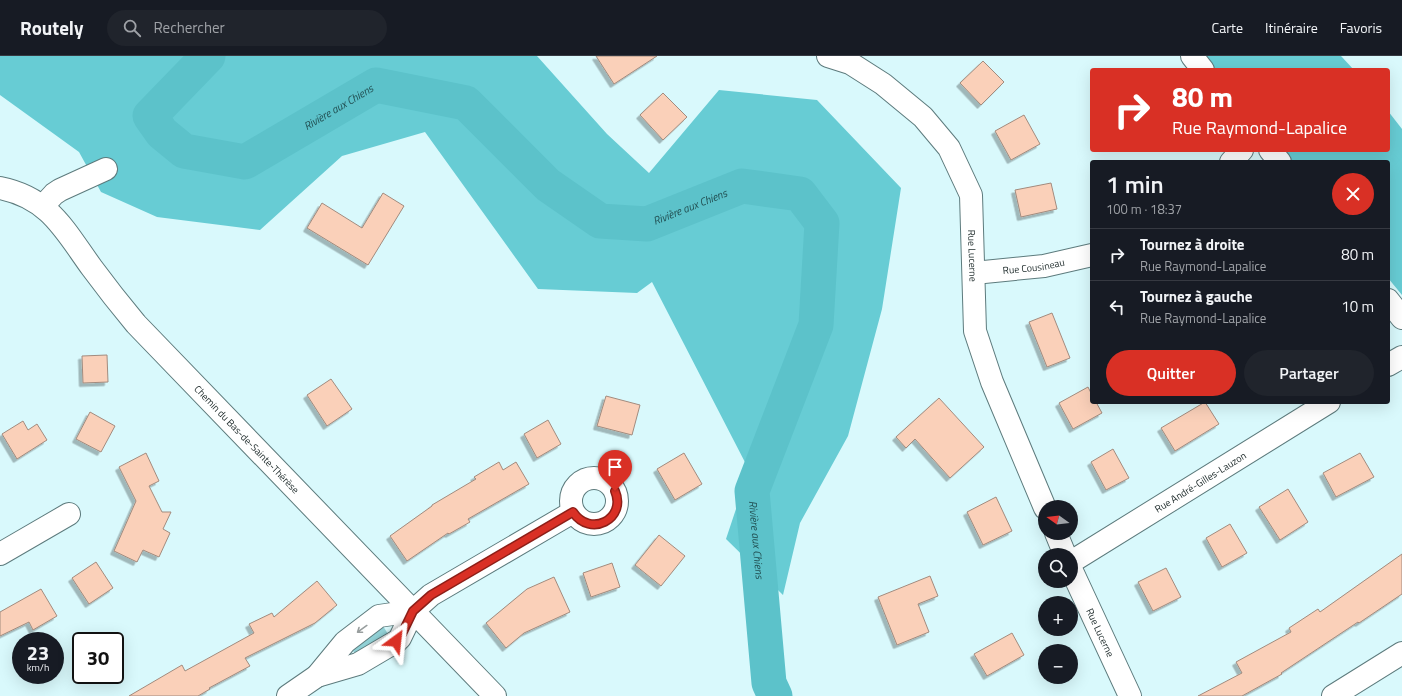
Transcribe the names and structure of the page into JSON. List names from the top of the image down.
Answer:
{
  "streets": {
    "street": [
      "Rue Lucerne",
      "Rue Cousineau",
      "Chemin du Bas-de-Sainte-Thérèse",
      "Rue André-Gilles-Lauzon"
    ]
  },
  "crossings": [
    ["Rue Lucerne", "Rue Cousineau"]
  ],
  "water": ["Rivière aux Chiens"],
  "north": "left",
  "page": {
    "header": "Routely",
    "search": "Rechercher",
    "nav": ["Carte", "Itinéraire", "Favoris"],
    "turn": ["80 m", "Rue Raymond-Lapalice"],
    "heading": ["1 min", "100 m · 18:37"],
    "list": [
      {
        "name": "Tournez à droite",
        "note": "Rue Raymond-Lapalice",
        "value": "80 m"
      },
      {
        "name": "Tournez à gauche",
        "note": "Rue Raymond-Lapalice",
        "value": "10 m"
      }
    ],
    "buttons": ["Quitter", "Partager"],
    "map_buttons": ["+", "−"],
    "speed": "23 km/h",
    "limit": "30"
  }
}
